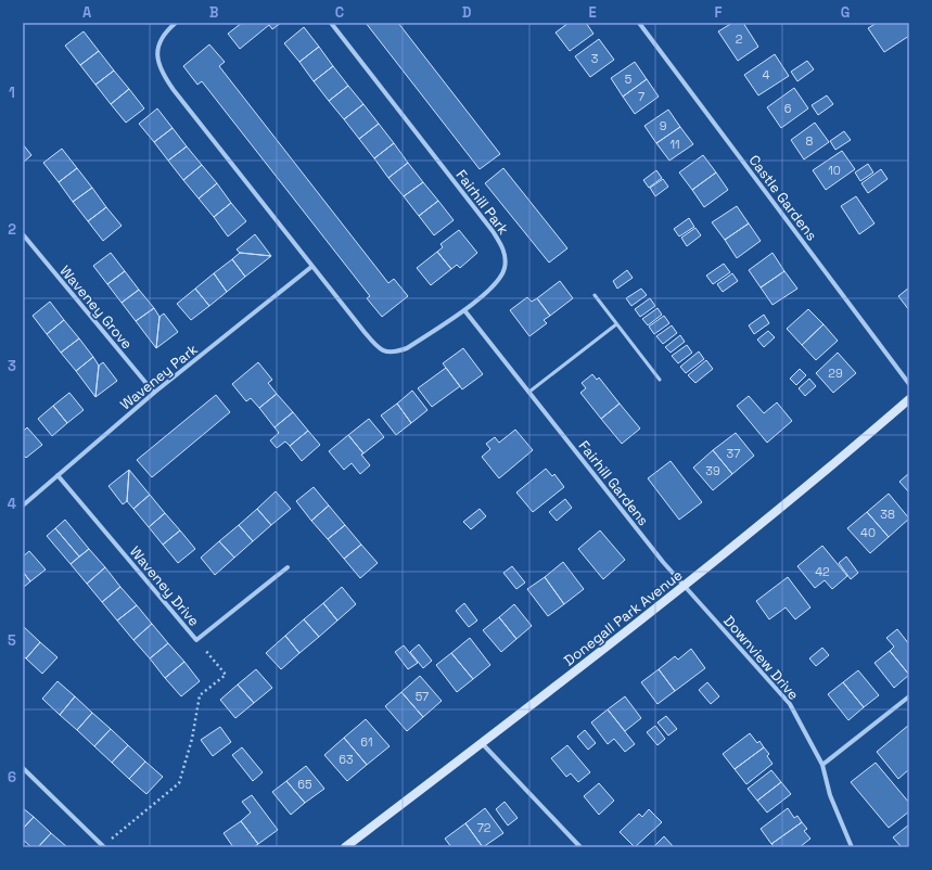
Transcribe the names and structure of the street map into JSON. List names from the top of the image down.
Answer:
{
  "streets": {
    "street": [
      "Castle Gardens",
      "Fairhill Park",
      "Waveney Grove",
      "Waveney Park",
      "Fairhill Gardens",
      "Waveney Drive",
      "Donegall Park Avenue",
      "Downview Drive"
    ]
  },
  "crossings": [
    ["Fairhill Park", "Waveney Park"],
    ["Waveney Grove", "Waveney Park"],
    ["Waveney Park", "Waveney Drive"],
    ["Fairhill Gardens", "Donegall Park Avenue"],
    ["Fairhill Gardens", "Downview Drive"],
    ["Donegall Park Avenue", "Downview Drive"]
  ],
  "house_numbers": [
    "2",
    "3",
    "4",
    "5",
    "7",
    "6",
    "9",
    "8",
    "11",
    "10",
    "29",
    "37",
    "39",
    "38",
    "40",
    "42",
    "57",
    "61",
    "63",
    "65",
    "72"
  ],
  "grid": {
    "columns": [
      "A",
      "B",
      "C",
      "D",
      "E",
      "F",
      "G"
    ],
    "rows": [
      "1",
      "2",
      "3",
      "4",
      "5",
      "6"
    ]
  }
}
